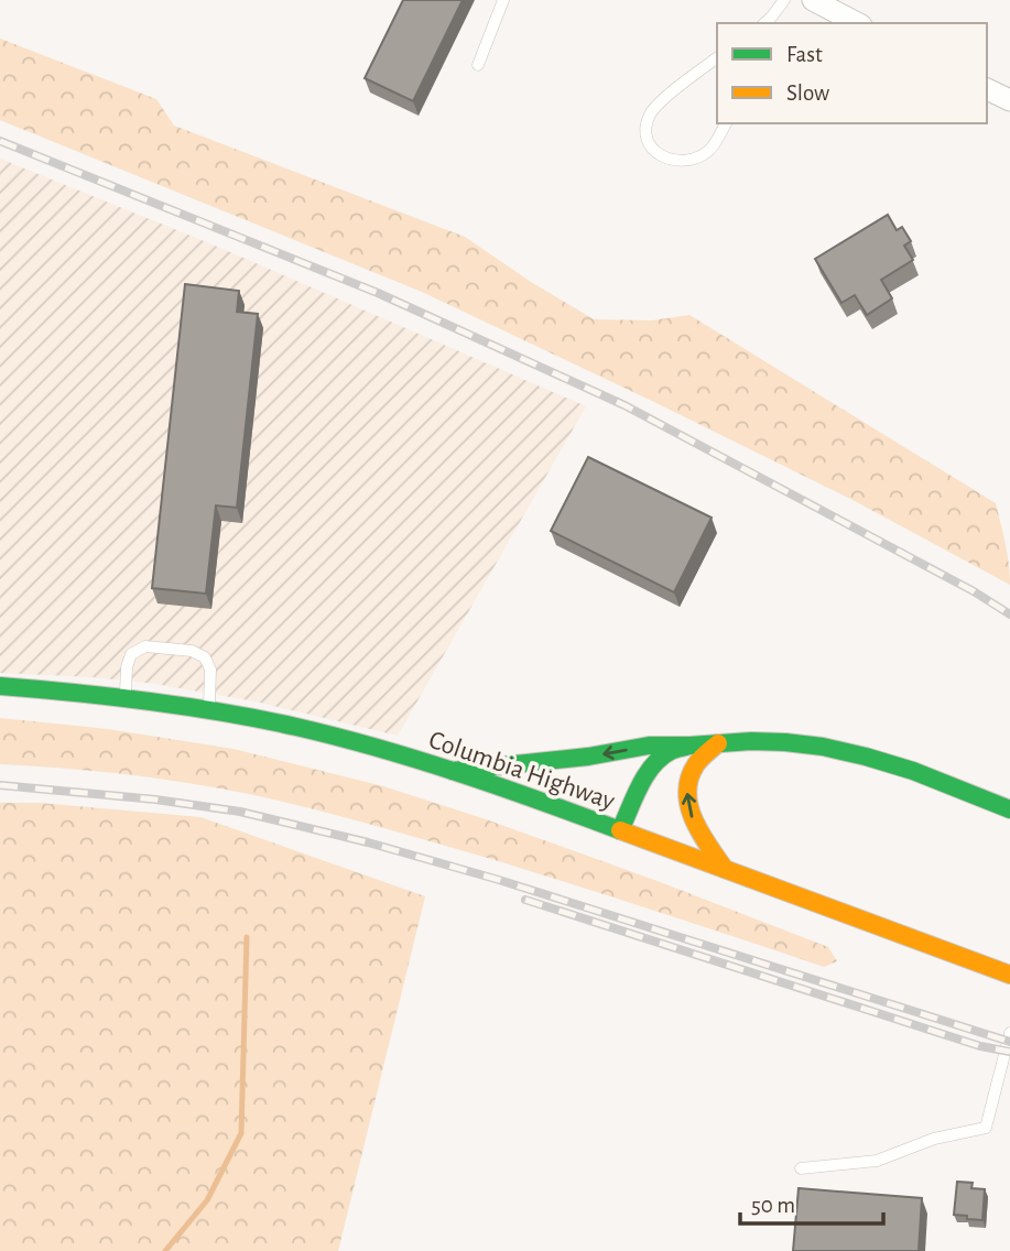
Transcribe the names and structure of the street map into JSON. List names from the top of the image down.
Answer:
{
  "streets": {
    "main road": ["Columbia Highway"]
  },
  "legend": ["Fast", "Slow"],
  "scale_bar": "50 m"
}
